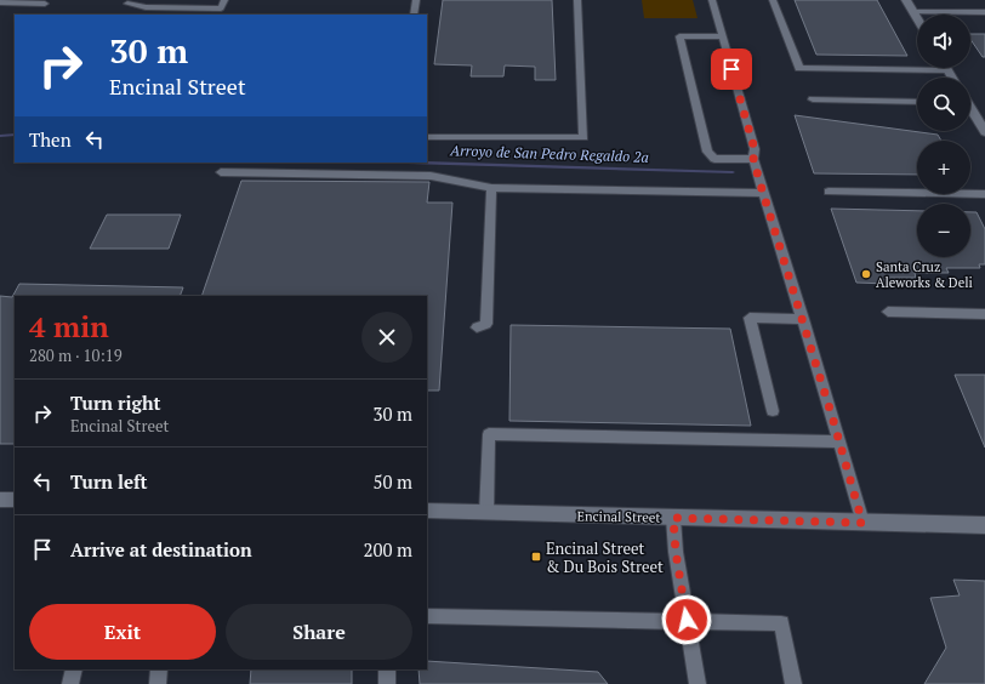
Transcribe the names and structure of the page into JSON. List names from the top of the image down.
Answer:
{
  "streets": {
    "street": ["Encinal Street"]
  },
  "water": ["Arroyo de San Pedro Regaldo 2a"],
  "places": {
    "other": ["Santa Cruz Aleworks & Deli"],
    "transit": ["Encinal Street & Du Bois Street"]
  },
  "page": {
    "map_buttons": ["+", "−"],
    "turn": ["30 m", "Encinal Street"],
    "then": "Then",
    "heading": ["4 min", "280 m · 10:19"],
    "list": [
      {
        "name": "Turn right",
        "note": "Encinal Street",
        "value": "30 m"
      },
      {
        "name": "Turn left",
        "value": "50 m"
      },
      {
        "name": "Arrive at destination",
        "value": "200 m"
      }
    ],
    "buttons": ["Exit", "Share"]
  }
}
